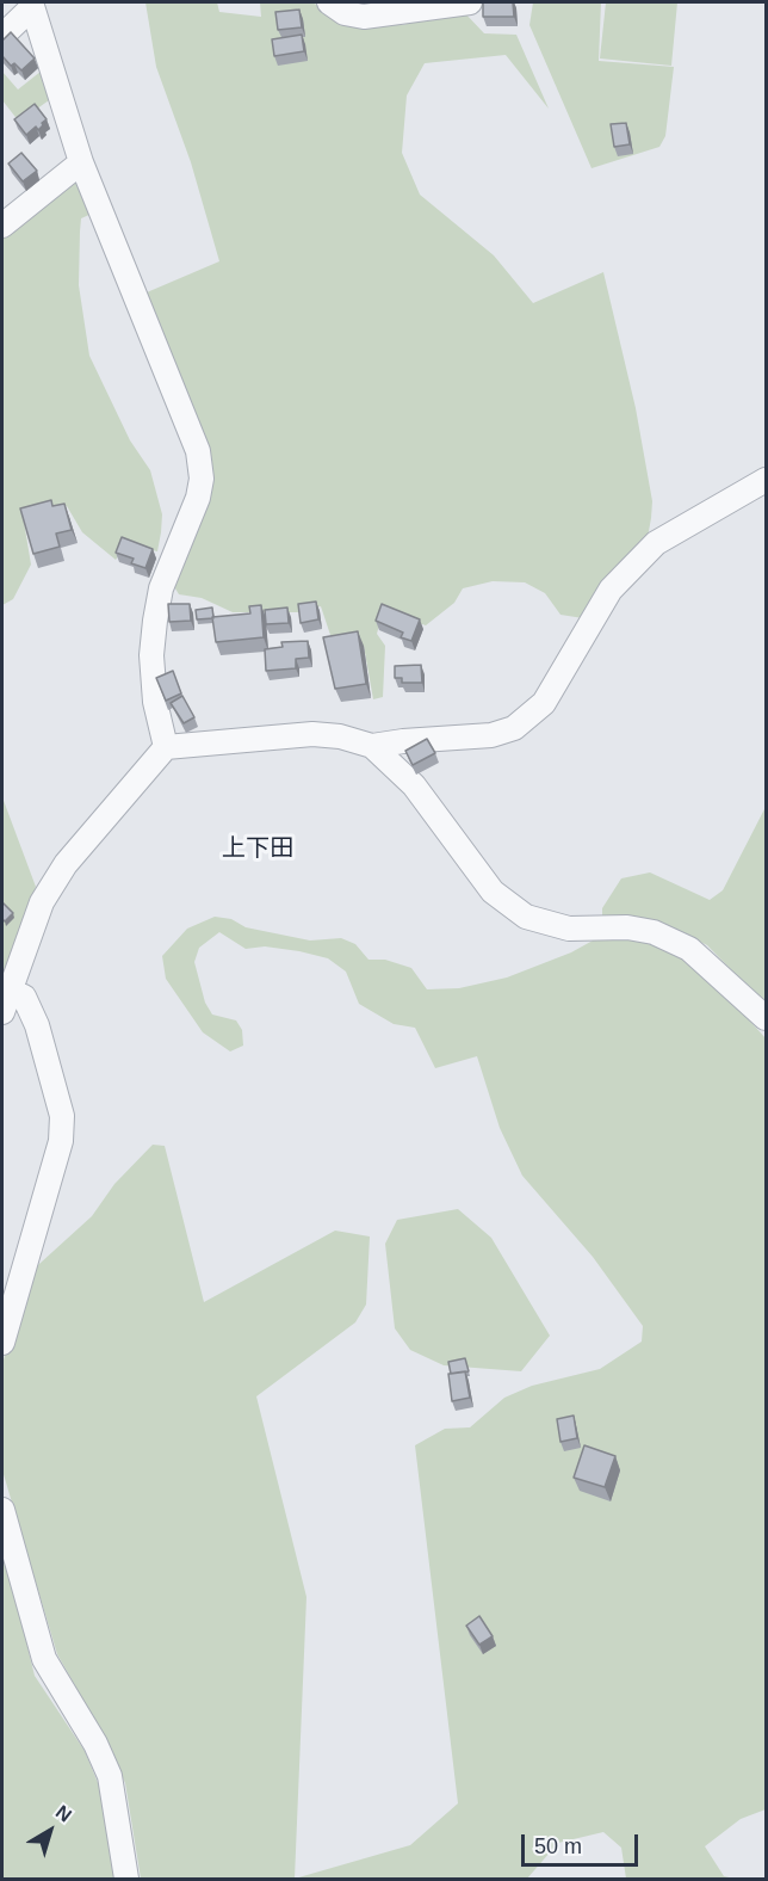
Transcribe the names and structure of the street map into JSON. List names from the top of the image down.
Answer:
{
  "districts": ["上下田"],
  "scale_bar": "50 m",
  "north": "top right"
}
